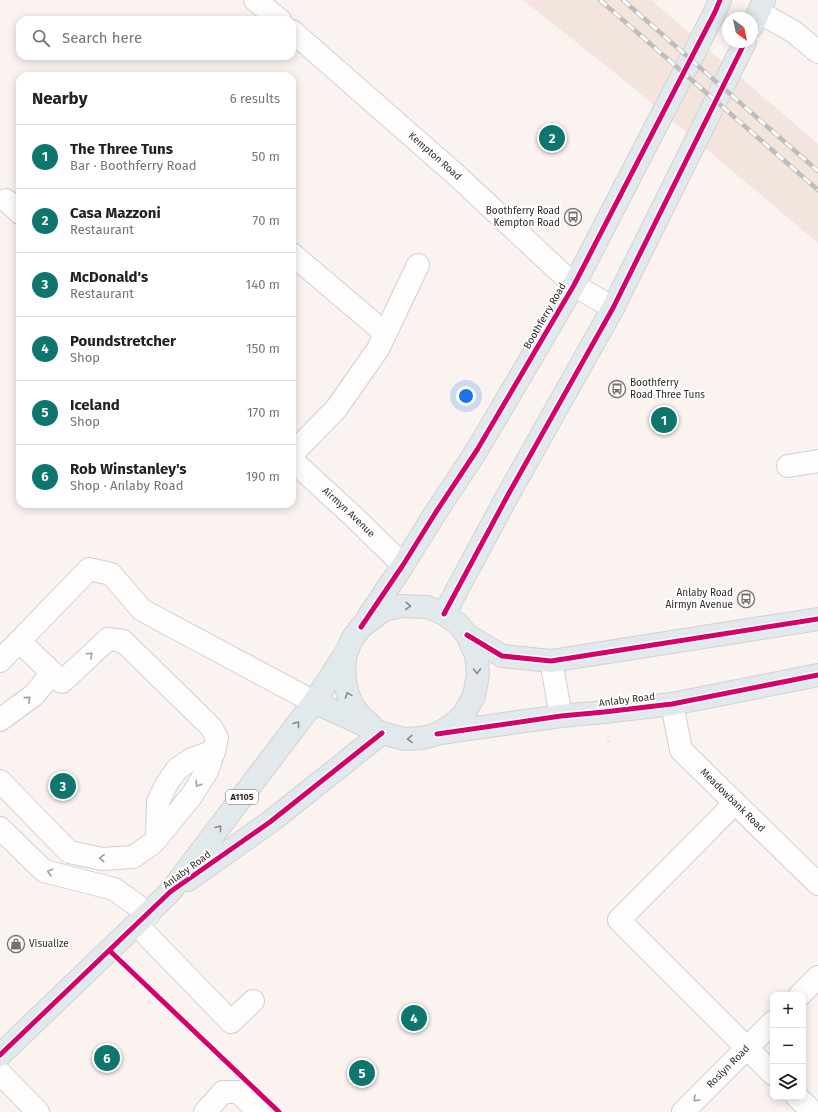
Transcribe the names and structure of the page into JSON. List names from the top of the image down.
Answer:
{
  "streets": {
    "main road": ["Boothferry Road", "Anlaby Road", "A1105"],
    "street": [
      "Kempton Road",
      "Airmyn Avenue",
      "Meadowbank Road",
      "Roslyn Road"
    ]
  },
  "crossings": [
    ["Kempton Road", "Boothferry Road"],
    ["Boothferry Road", "Airmyn Avenue"],
    ["Boothferry Road", "Anlaby Road"],
    ["Boothferry Road", "A1105"],
    ["Anlaby Road", "A1105"],
    ["Anlaby Road", "Meadowbank Road"]
  ],
  "one_way": ["Roslyn Road"],
  "places": {
    "bus stop": ["Boothferry Road Kempton Road", "Boothferry Road Three Tuns", "Anlaby Road Airmyn Avenue"],
    "shop": ["Visualize"]
  },
  "north": "bottom right",
  "page": {
    "search": "Search here",
    "heading": ["Nearby", "6 results"],
    "pins": [
      "2",
      "1",
      "3",
      "4",
      "6",
      "5"
    ],
    "list": [
      {
        "mark": "1",
        "name": "The Three Tuns",
        "note": "Bar · Boothferry Road",
        "value": "50 m"
      },
      {
        "mark": "2",
        "name": "Casa Mazzoni",
        "note": "Restaurant",
        "value": "70 m"
      },
      {
        "mark": "3",
        "name": "McDonald's",
        "note": "Restaurant",
        "value": "140 m"
      },
      {
        "mark": "4",
        "name": "Poundstretcher",
        "note": "Shop",
        "value": "150 m"
      },
      {
        "mark": "5",
        "name": "Iceland",
        "note": "Shop",
        "value": "170 m"
      },
      {
        "mark": "6",
        "name": "Rob Winstanley's",
        "note": "Shop · Anlaby Road",
        "value": "190 m"
      }
    ],
    "map_buttons": ["+", "−"]
  }
}
